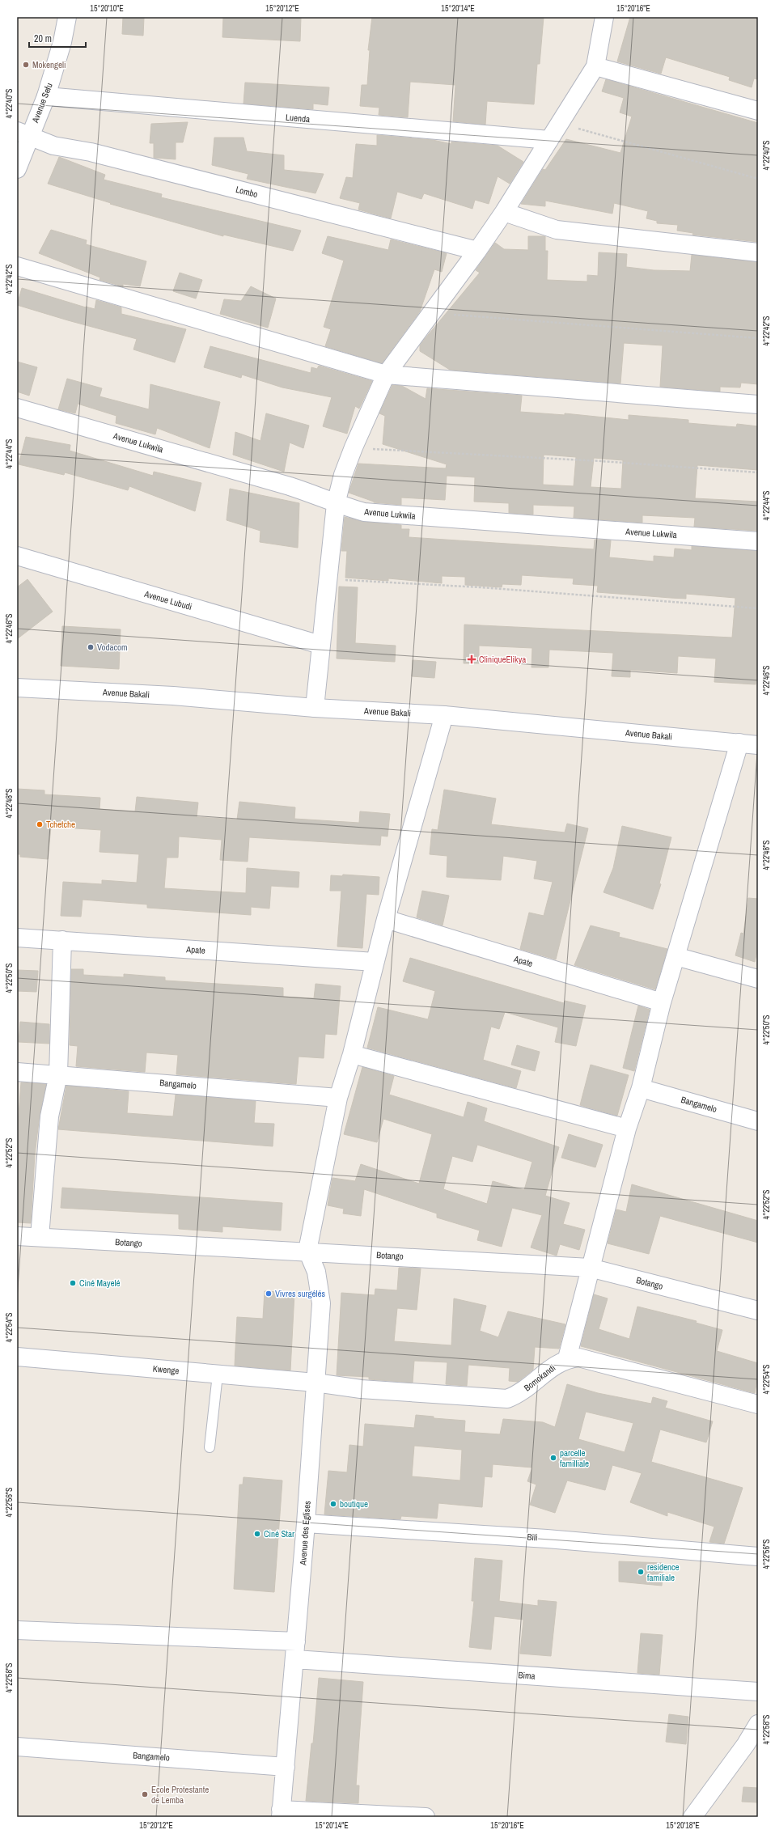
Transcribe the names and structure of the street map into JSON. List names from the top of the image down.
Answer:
{
  "streets": {
    "street": [
      "Avenue Sefu",
      "Luenda",
      "Lombo",
      "Avenue Lukwila",
      "Avenue Lubudi",
      "Avenue Bakali",
      "Apate",
      "Bangamelo",
      "Botango",
      "Kwenge",
      "Bomokandi",
      "Avenue des Eglises",
      "Bili",
      "Bima"
    ]
  },
  "crossings": [
    ["Avenue Sefu", "Luenda"],
    ["Avenue Sefu", "Lombo"],
    ["Bangamelo", "Avenue des Eglises"],
    ["Botango", "Avenue des Eglises"],
    ["Kwenge", "Bomokandi"],
    ["Kwenge", "Avenue des Eglises"],
    ["Bomokandi", "Avenue des Eglises"],
    ["Avenue des Eglises", "Bili"],
    ["Avenue des Eglises", "Bima"]
  ],
  "places": {
    "other": [
      "Mokengeli",
      "Vodacom",
      "Tchetche",
      "Ciné Mayelé",
      "Vivres surgélés",
      "parcelle familliale",
      "boutique",
      "Ciné Star",
      "residence familiale",
      "Ecole Protestante de Lemba"
    ],
    "health": ["CliniqueElikya"]
  },
  "scale_bar": "20 m",
  "coordinates": [
    "15°20'10\"E",
    "15°20'12\"E",
    "15°20'14\"E",
    "15°20'16\"E",
    "4°22'40\"S",
    "4°22'42\"S",
    "4°22'44\"S",
    "4°22'46\"S",
    "4°22'48\"S",
    "4°22'50\"S",
    "4°22'52\"S",
    "4°22'54\"S",
    "4°22'56\"S",
    "4°22'58\"S",
    "15°20'18\"E"
  ]
}
